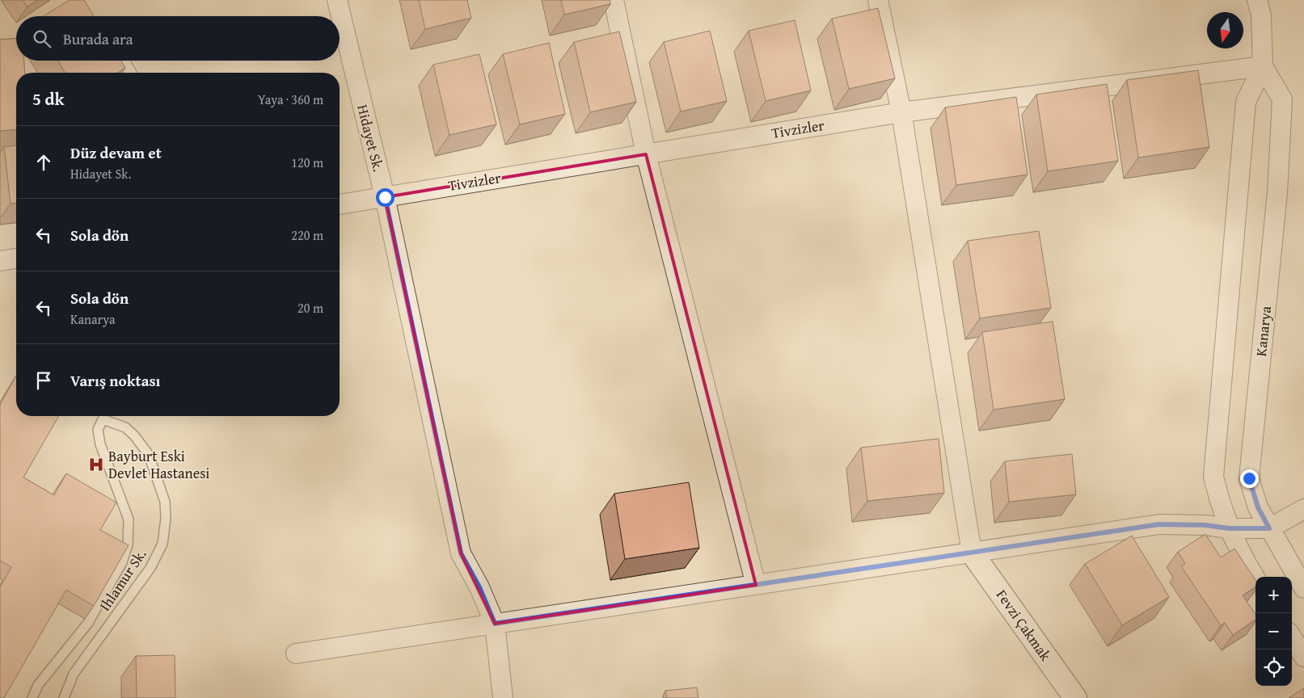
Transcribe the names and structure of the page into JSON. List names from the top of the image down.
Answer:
{
  "streets": {
    "main road": ["Fevzi Çakmak"],
    "street": ["Tivzizler", "Hidayet Sk.", "Kanarya"],
    "lane": ["Ihlamur Sk."]
  },
  "crossings": [
    ["Tivzizler", "Hidayet Sk."],
    ["Tivzizler", "Kanarya"]
  ],
  "places": {
    "hospital": ["Bayburt Eski Devlet Hastanesi"]
  },
  "north": "bottom",
  "page": {
    "search": "Burada ara",
    "heading": ["5 dk", "Yaya · 360 m"],
    "list": [
      ["Düz devam et", "Hidayet Sk.", "120 m"],
      ["Sola dön", "220 m"],
      ["Sola dön", "Kanarya", "20 m"],
      "Varış noktası"
    ],
    "map_buttons": ["+", "−"]
  }
}
